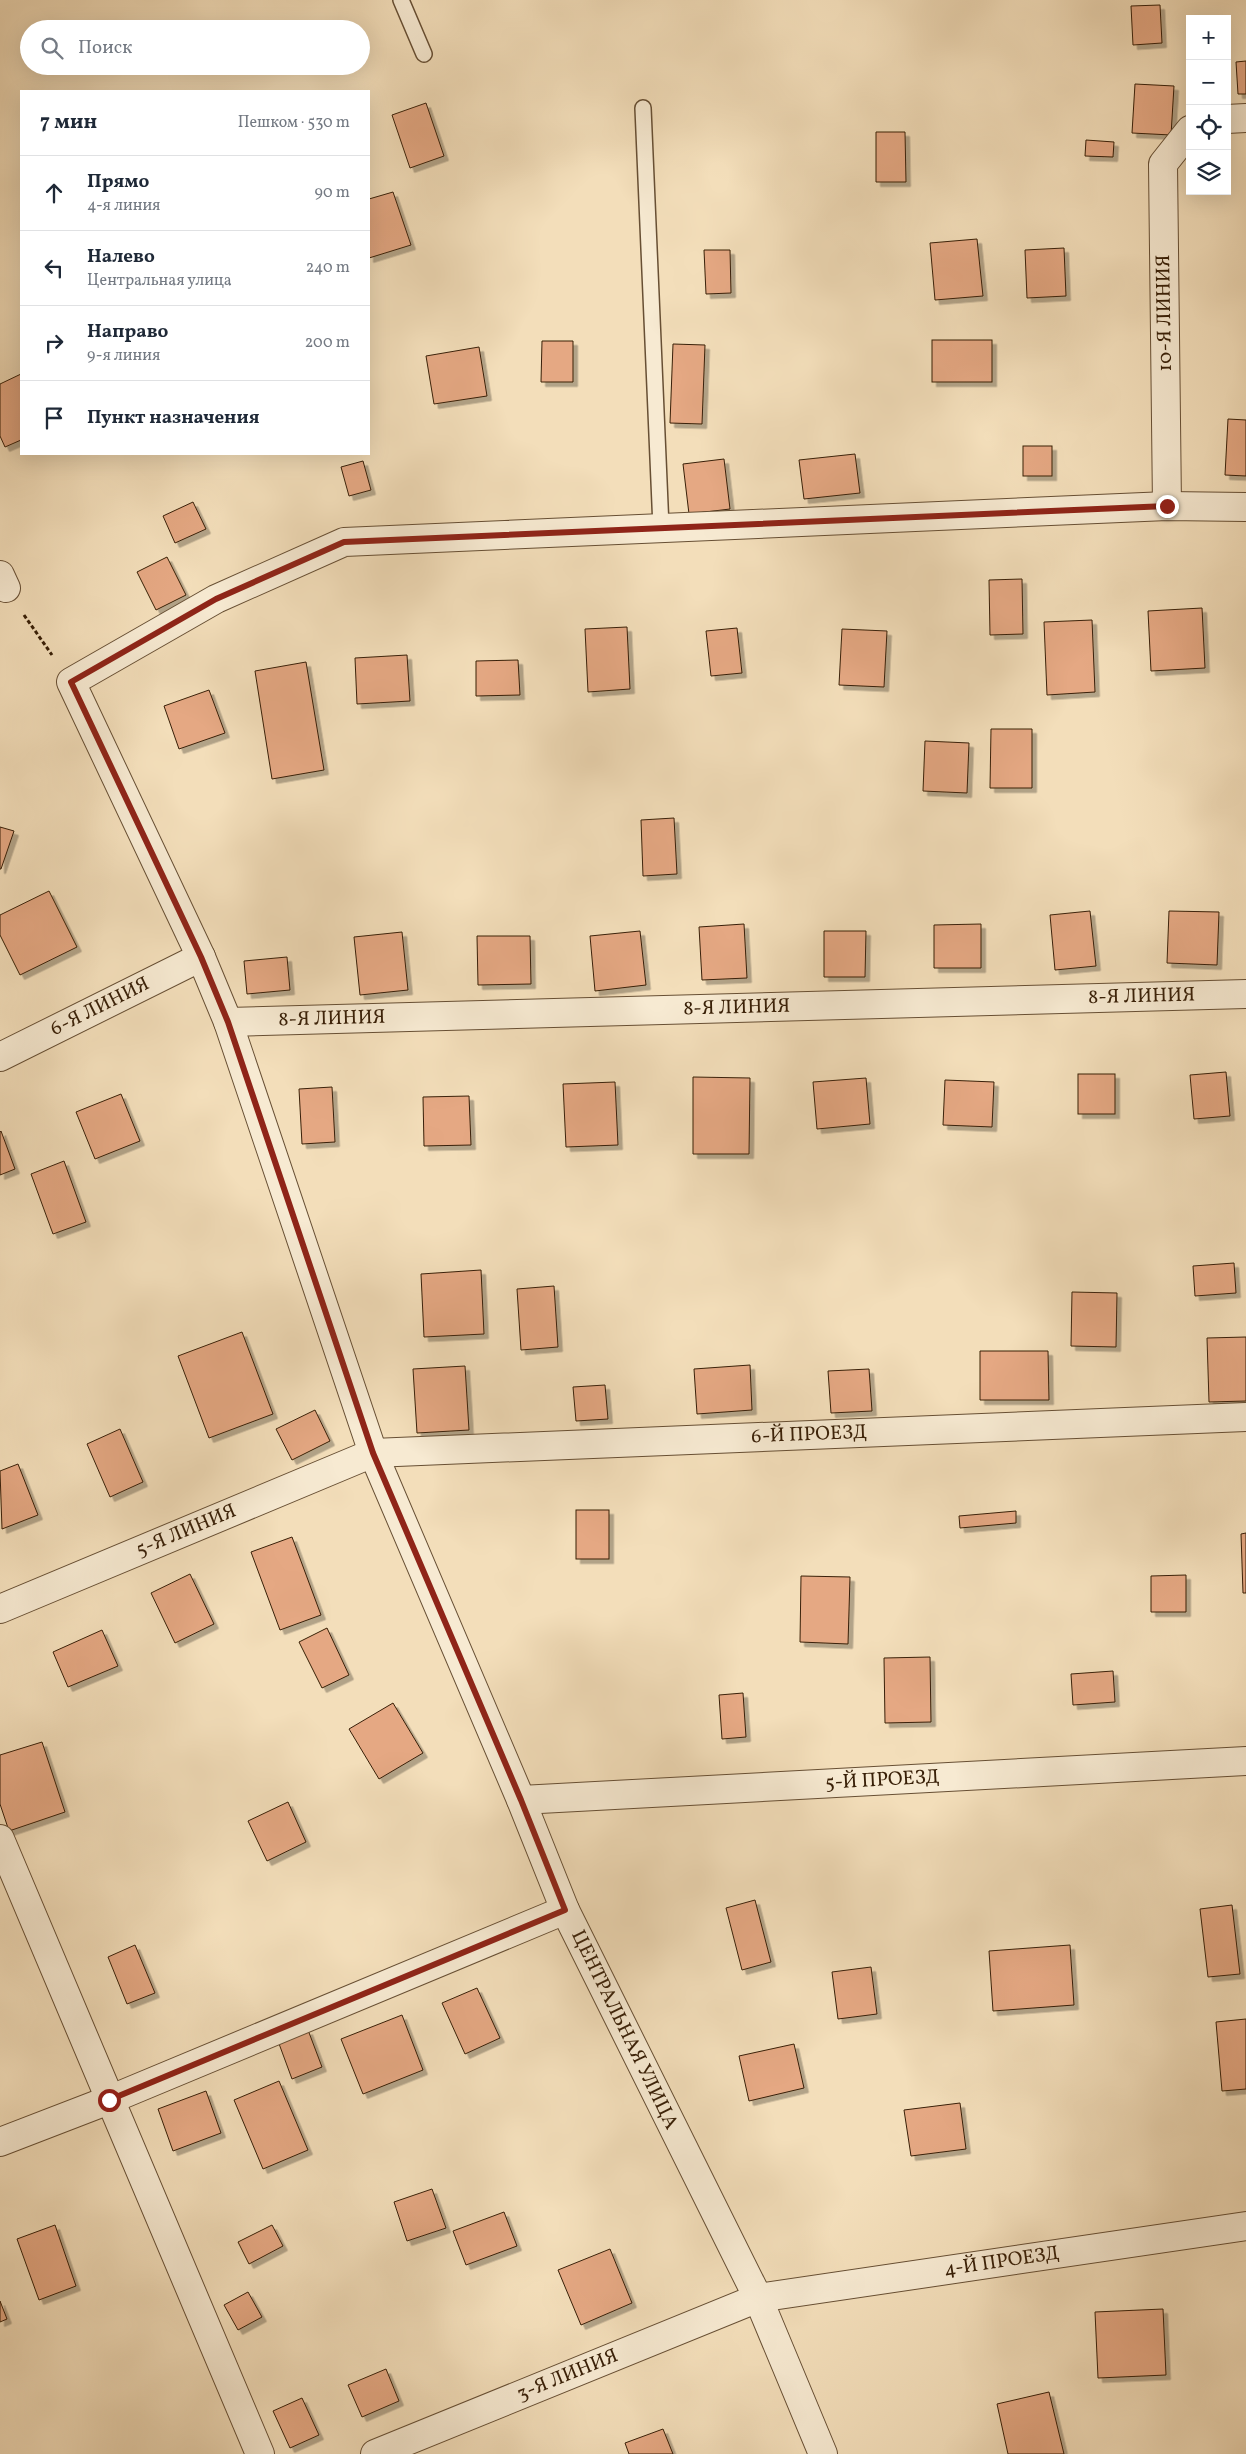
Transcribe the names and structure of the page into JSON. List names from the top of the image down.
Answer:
{
  "streets": {
    "street": [
      "10-Я ЛИНИЯ",
      "8-Я ЛИНИЯ",
      "6-Я ЛИНИЯ",
      "6-Й ПРОЕЗД",
      "5-Я ЛИНИЯ",
      "5-Й ПРОЕЗД",
      "ЦЕНТРАЛЬНАЯ УЛИЦА",
      "4-Й ПРОЕЗД",
      "3-Я ЛИНИЯ"
    ]
  },
  "crossings": [
    ["8-Я ЛИНИЯ", "ЦЕНТРАЛЬНАЯ УЛИЦА"],
    ["6-Я ЛИНИЯ", "ЦЕНТРАЛЬНАЯ УЛИЦА"],
    ["6-Й ПРОЕЗД", "5-Я ЛИНИЯ"],
    ["6-Й ПРОЕЗД", "ЦЕНТРАЛЬНАЯ УЛИЦА"],
    ["5-Я ЛИНИЯ", "ЦЕНТРАЛЬНАЯ УЛИЦА"],
    ["5-Й ПРОЕЗД", "ЦЕНТРАЛЬНАЯ УЛИЦА"],
    ["ЦЕНТРАЛЬНАЯ УЛИЦА", "4-Й ПРОЕЗД"],
    ["ЦЕНТРАЛЬНАЯ УЛИЦА", "3-Я ЛИНИЯ"],
    ["4-Й ПРОЕЗД", "3-Я ЛИНИЯ"]
  ],
  "page": {
    "map_buttons": ["+", "−"],
    "search": "Поиск",
    "heading": ["7 мин", "Пешком · 530 m"],
    "list": [
      ["Прямо", "4-я линия", "90 m"],
      ["Налево", "Центральная улица", "240 m"],
      ["Направо", "9-я линия", "200 m"],
      "Пункт назначения"
    ]
  }
}
